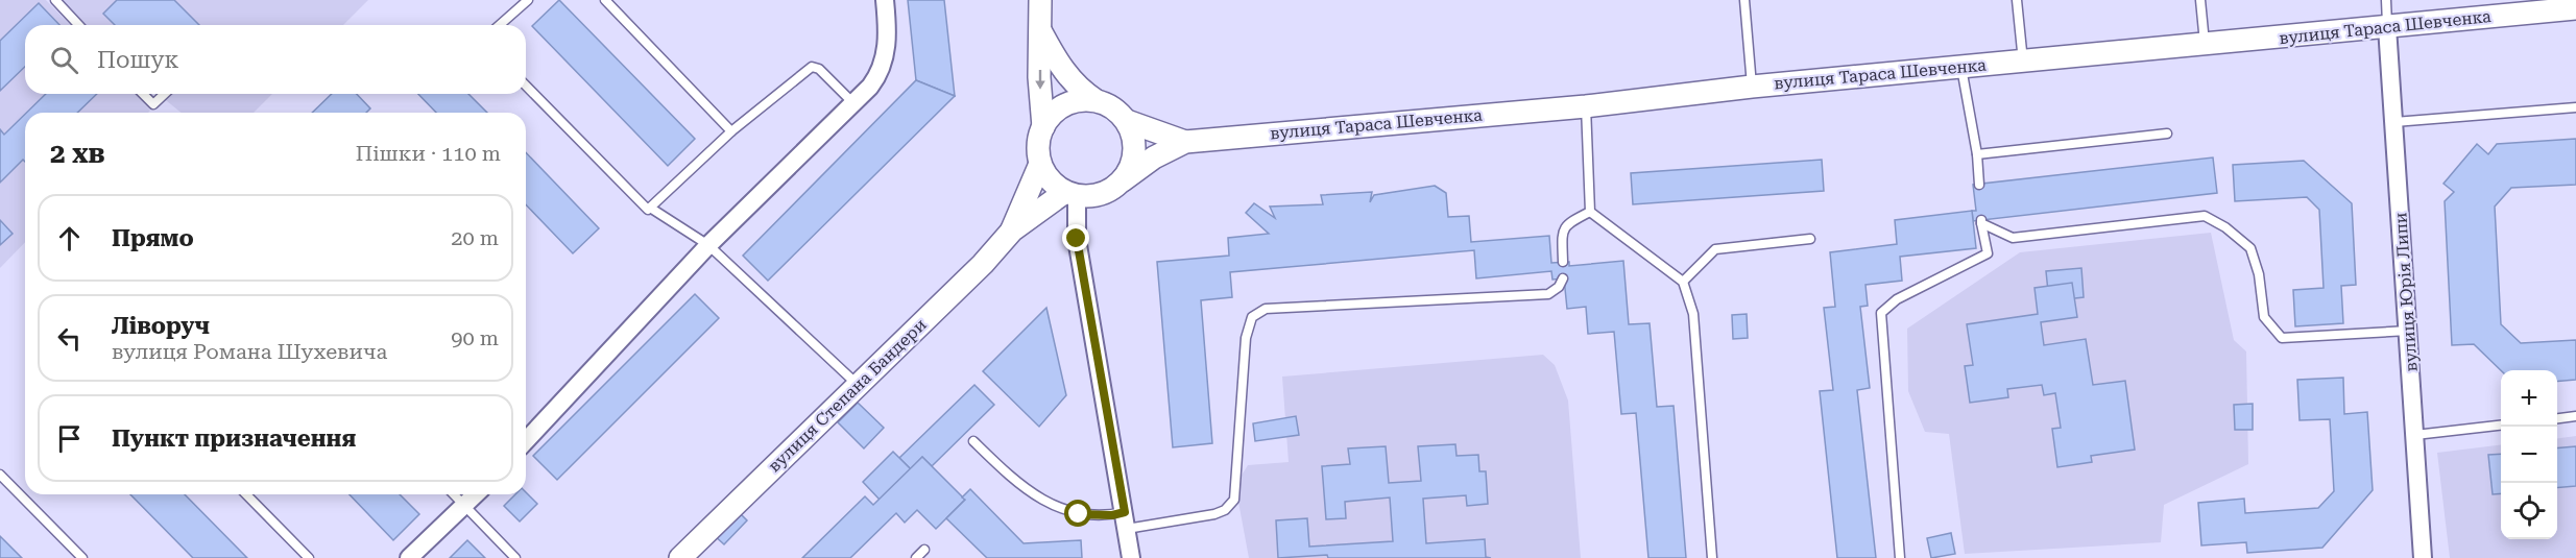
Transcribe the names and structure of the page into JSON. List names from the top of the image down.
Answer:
{
  "streets": {
    "street": ["вулиця Тараса Шевченка", "вулиця Юрія Липи", "вулиця Степана Бандери"]
  },
  "crossings": [
    ["вулиця Тараса Шевченка", "вулиця Юрія Липи"],
    ["вулиця Тараса Шевченка", "вулиця Степана Бандери"]
  ],
  "page": {
    "search": "Пошук",
    "heading": ["2 хв", "Пішки · 110 m"],
    "list": [
      ["Прямо", "20 m"],
      ["Ліворуч", "вулиця Романа Шухевича", "90 m"],
      "Пункт призначення"
    ],
    "map_buttons": ["+", "−"]
  }
}
